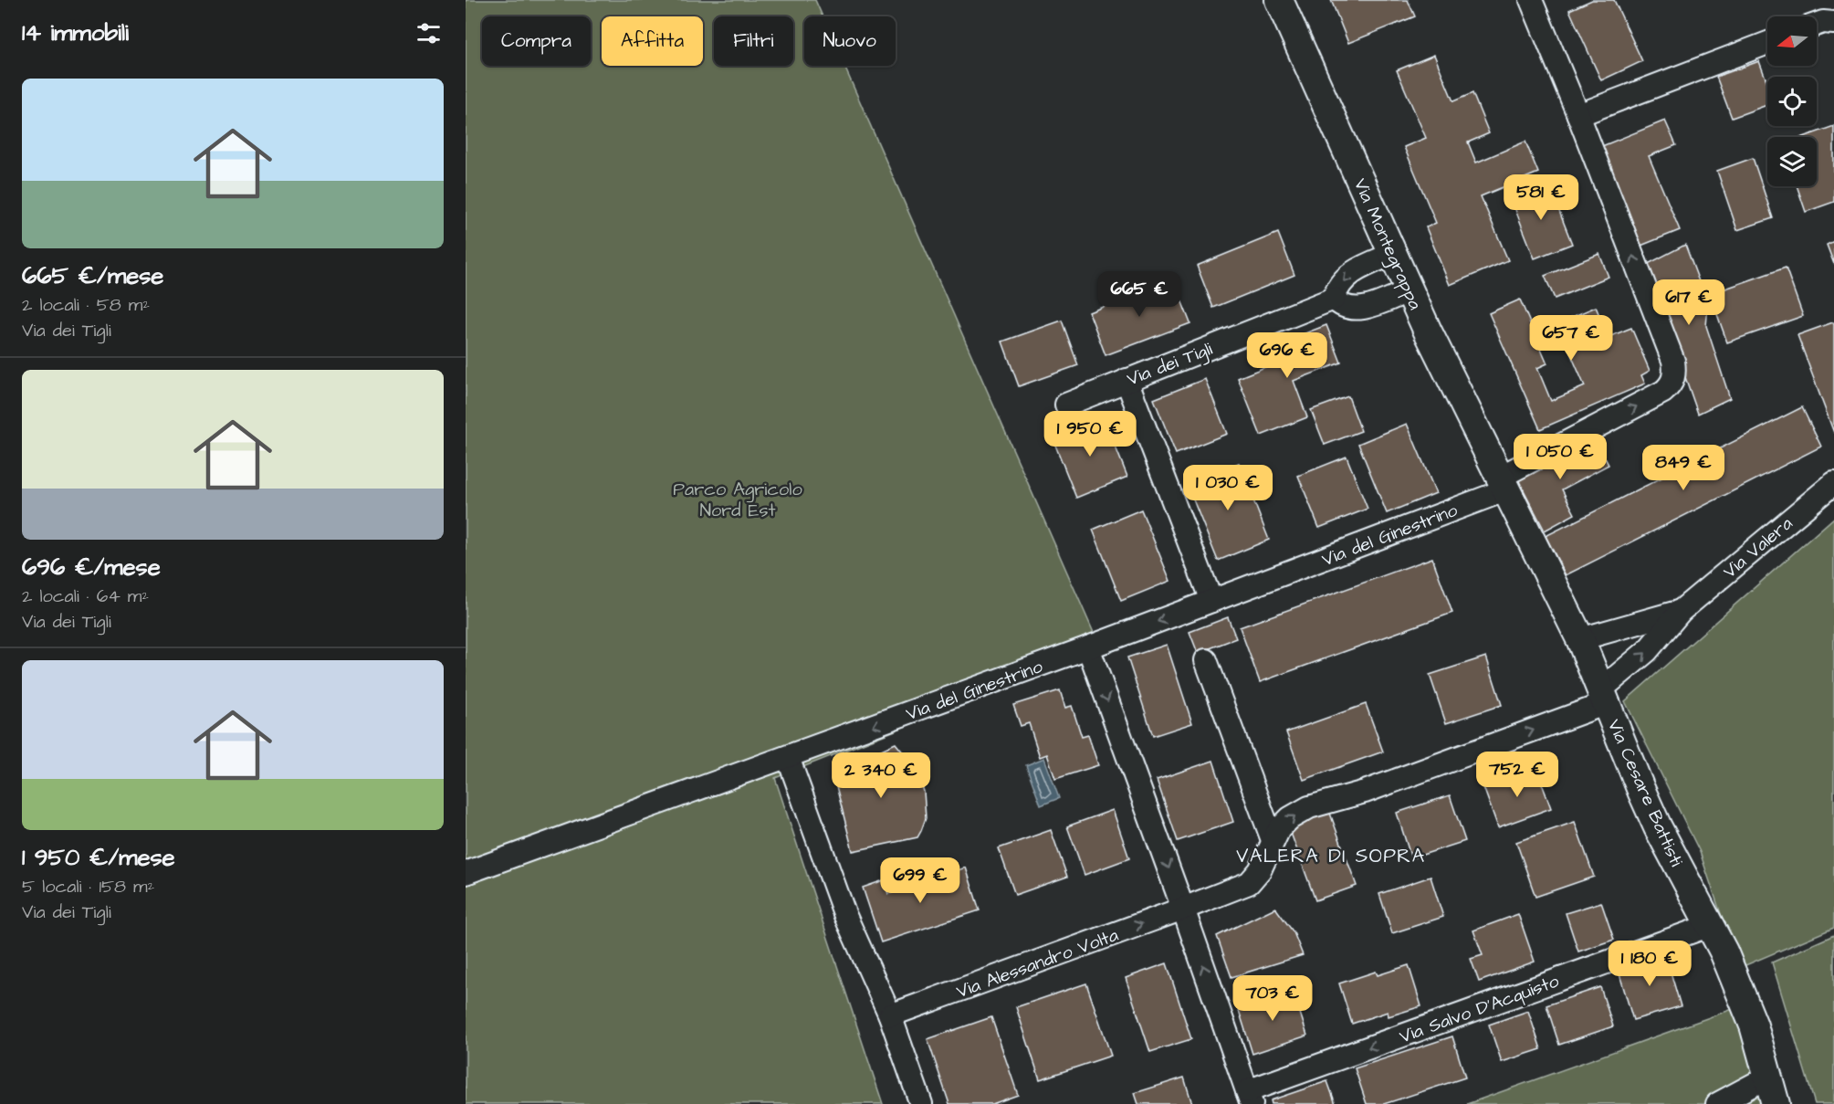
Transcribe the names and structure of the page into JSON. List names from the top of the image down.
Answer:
{
  "streets": {
    "street": [
      "Via Montegrappa",
      "Via dei Tigli",
      "Via del Ginestrino",
      "Via Valera",
      "Via Cesare Battisti",
      "Via Alessandro Volta",
      "Via Salvo D'Acquisto"
    ]
  },
  "crossings": [
    ["Via Montegrappa", "Via del Ginestrino"],
    ["Via Montegrappa", "Via Cesare Battisti"],
    ["Via del Ginestrino", "Via Cesare Battisti"],
    ["Via Valera", "Via Cesare Battisti"],
    ["Via Valera", "Via Alessandro Volta"],
    ["Via Cesare Battisti", "Via Alessandro Volta"],
    ["Via Cesare Battisti", "Via Salvo D'Acquisto"]
  ],
  "one_way": ["Via Alessandro Volta", "Via Salvo D'Acquisto"],
  "districts": ["VALERA DI SOPRA"],
  "parks": ["Parco Agricolo Nord Est"],
  "north": "left",
  "page": {
    "heading": "14 immobili",
    "chip": [
      "Compra",
      "Affitta",
      "Filtri",
      "Nuovo"
    ],
    "list": [
      {
        "name": "665 €/mese",
        "note": "2 locali · 58 m² · Via dei Tigli"
      },
      {
        "name": "696 €/mese",
        "note": "2 locali · 64 m² · Via dei Tigli"
      },
      {
        "name": "1 950 €/mese",
        "note": "5 locali · 158 m² · Via dei Tigli"
      }
    ],
    "price": [
      "581 €",
      "665 €",
      "617 €",
      "657 €",
      "696 €",
      "1 950 €",
      "1 050 €",
      "849 €",
      "1 030 €",
      "752 €",
      "2 340 €",
      "699 €",
      "1 180 €",
      "703 €"
    ]
  }
}
